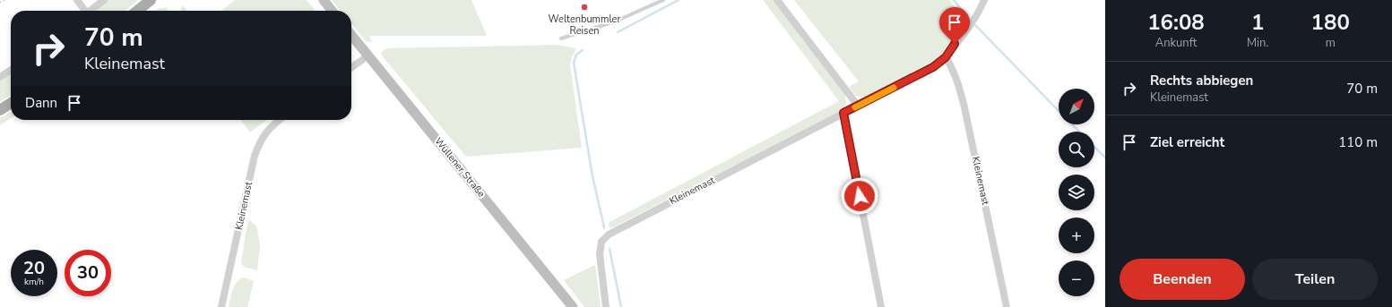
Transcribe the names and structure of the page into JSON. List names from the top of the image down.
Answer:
{
  "streets": {
    "main road": ["Wüllener Straße"],
    "street": ["Kleinemast"]
  },
  "places": ["Weltenbummler Reisen"],
  "north": "top right",
  "page": {
    "eta": [
      "16:08",
      "Ankunft",
      "1",
      "Min.",
      "180",
      "m"
    ],
    "turn": ["70 m", "Kleinemast"],
    "list": [
      {
        "name": "Rechts abbiegen",
        "note": "Kleinemast",
        "value": "70 m"
      },
      {
        "name": "Ziel erreicht",
        "value": "110 m"
      }
    ],
    "then": "Dann",
    "map_buttons": ["+", "−"],
    "speed": "20 km/h",
    "limit": "30",
    "buttons": ["Beenden", "Teilen"]
  }
}
